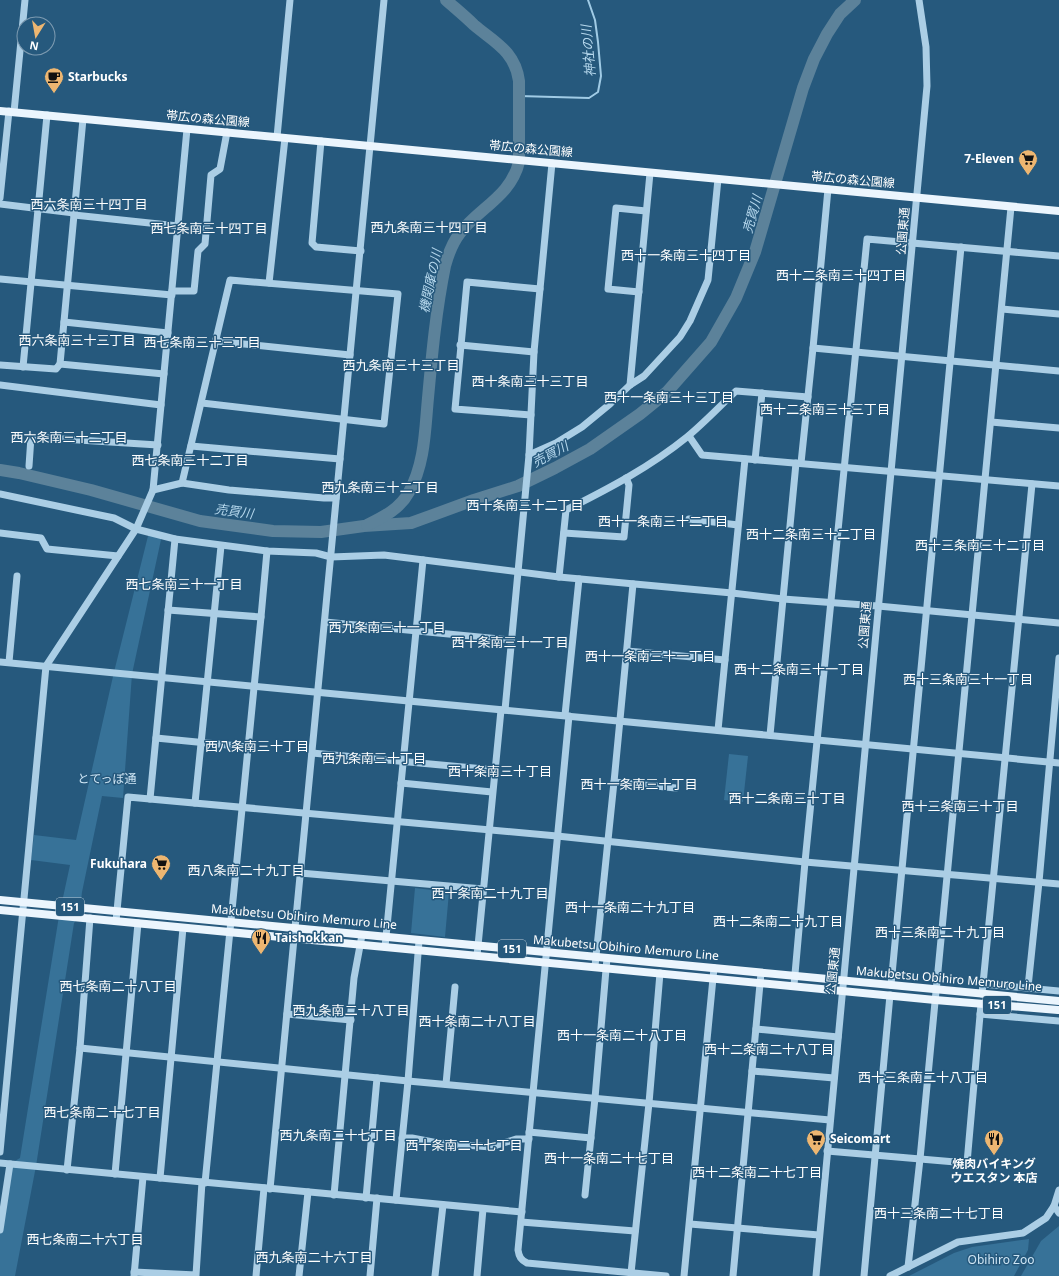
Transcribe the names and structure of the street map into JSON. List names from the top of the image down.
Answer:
{
  "streets": {
    "main road": ["帯広の森公園線", "151", "Makubetsu Obihiro Memuro Line"],
    "street": ["公園東通"]
  },
  "crossings": [
    ["帯広の森公園線", "公園東通"],
    ["公園東通", "Makubetsu Obihiro Memuro Line"]
  ],
  "districts": [
    "西六条南三十四丁目",
    "西九条南三十四丁目",
    "西七条南三十四丁目",
    "西十一条南三十四丁目",
    "西十二条南三十四丁目",
    "西六条南三十三丁目",
    "西七条南三十三丁目",
    "西九条南三十三丁目",
    "西十条南三十三丁目",
    "西十一条南三十三丁目",
    "西十二条南三十三丁目",
    "西六条南三十二丁目",
    "西七条南三十二丁目",
    "西九条南三十二丁目",
    "西十条南三十二丁目",
    "西十一条南三十二丁目",
    "西十二条南三十二丁目",
    "西十三条南三十二丁目",
    "西七条南三十一丁目",
    "西九条南三十一丁目",
    "西十条南三十一丁目",
    "西十一条南三十一丁目",
    "西十二条南三十一丁目",
    "西十三条南三十一丁目",
    "西八条南三十丁目",
    "西九条南三十丁目",
    "西十条南三十丁目",
    "西十一条南三十丁目",
    "西十二条南三十丁目",
    "西十三条南三十丁目",
    "西八条南二十九丁目",
    "西十条南二十九丁目",
    "西十一条南二十九丁目",
    "西十二条南二十九丁目",
    "西十三条南二十九丁目",
    "西七条南二十八丁目",
    "西九条南二十八丁目",
    "西十条南二十八丁目",
    "西十一条南二十八丁目",
    "西十二条南二十八丁目",
    "西十三条南二十八丁目",
    "西七条南二十七丁目",
    "西九条南二十七丁目",
    "西十条南二十七丁目",
    "西十一条南二十七丁目",
    "西十二条南二十七丁目",
    "西十三条南二十七丁目",
    "西七条南二十六丁目",
    "西九条南二十六丁目"
  ],
  "water": ["神社の川", "売買川", "機関庫の川"],
  "parks": ["とてっぽ通", "Obihiro Zoo"],
  "places": {
    "cafe": ["Starbucks"],
    "supermarket": ["7-Eleven", "Fukuhara", "Seicomart"],
    "restaurant": ["Taishokkan", "焼肉バイキング ウエスタン 本店"]
  },
  "north": "bottom"
}
